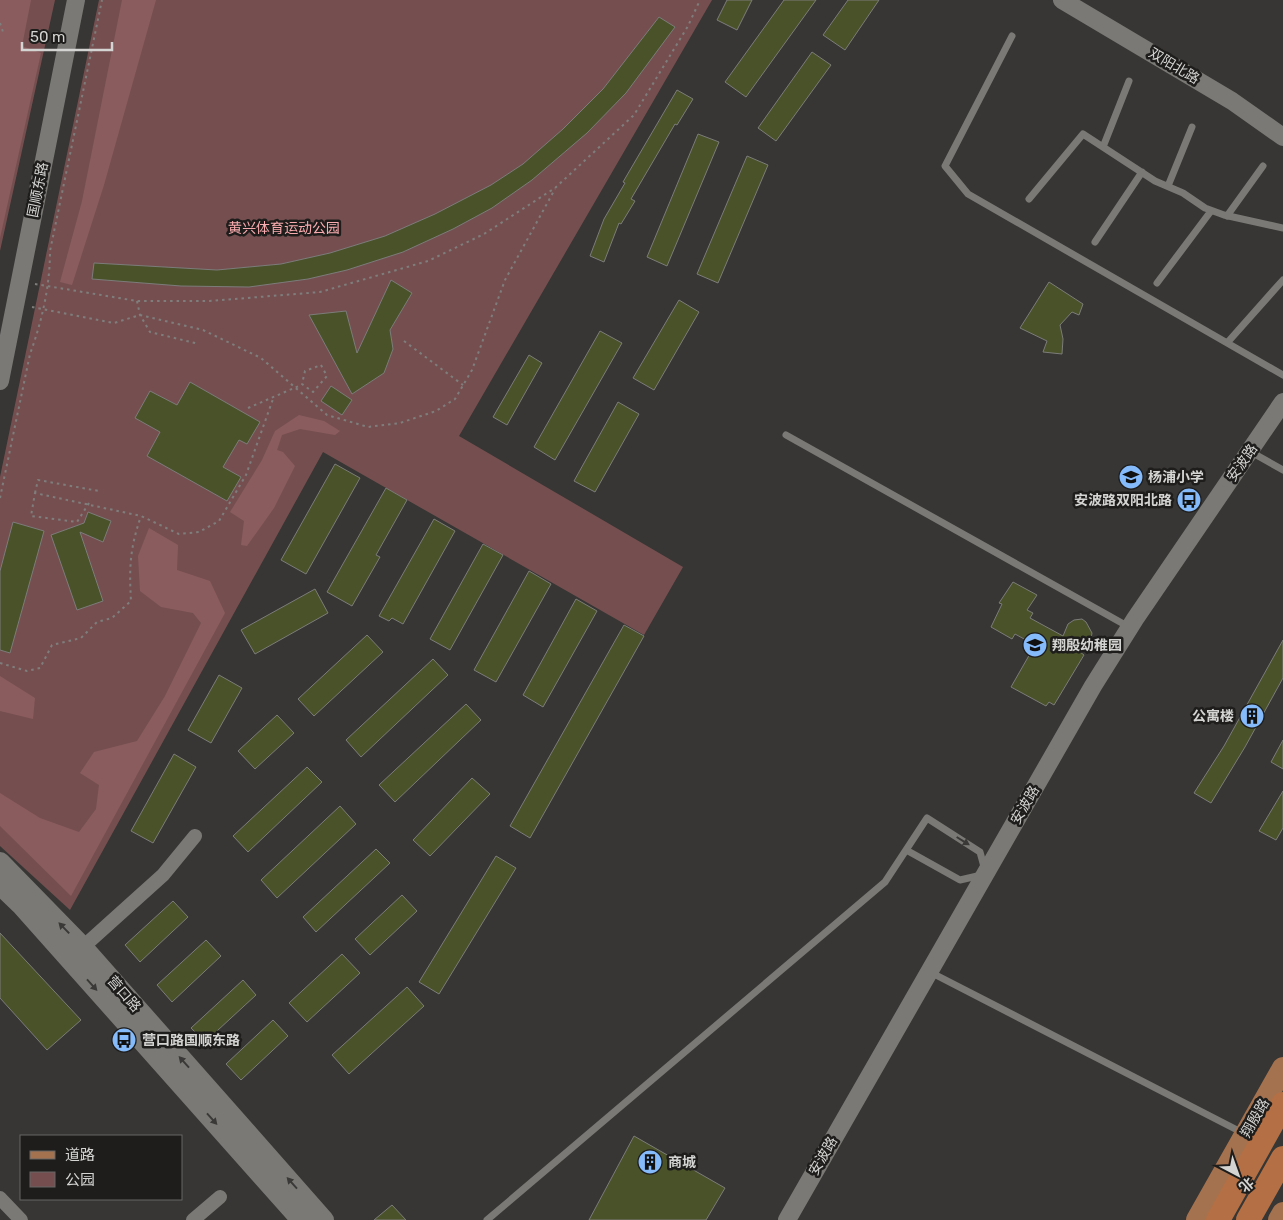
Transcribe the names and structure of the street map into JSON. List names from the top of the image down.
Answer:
{
  "streets": {
    "main road": ["营口路", "翔殷路"],
    "street": ["双阳北路", "国顺东路", "安波路"]
  },
  "parks": ["黄兴体育运动公园"],
  "places": {
    "school or university": ["杨浦小学", "翔殷幼稚园"],
    "bus stop": ["安波路双阳北路", "营口路国顺东路"],
    "building": ["公寓楼", "商城"]
  },
  "legend": ["道路", "公园"],
  "scale_bar": "50 m",
  "north": "bottom right"
}
